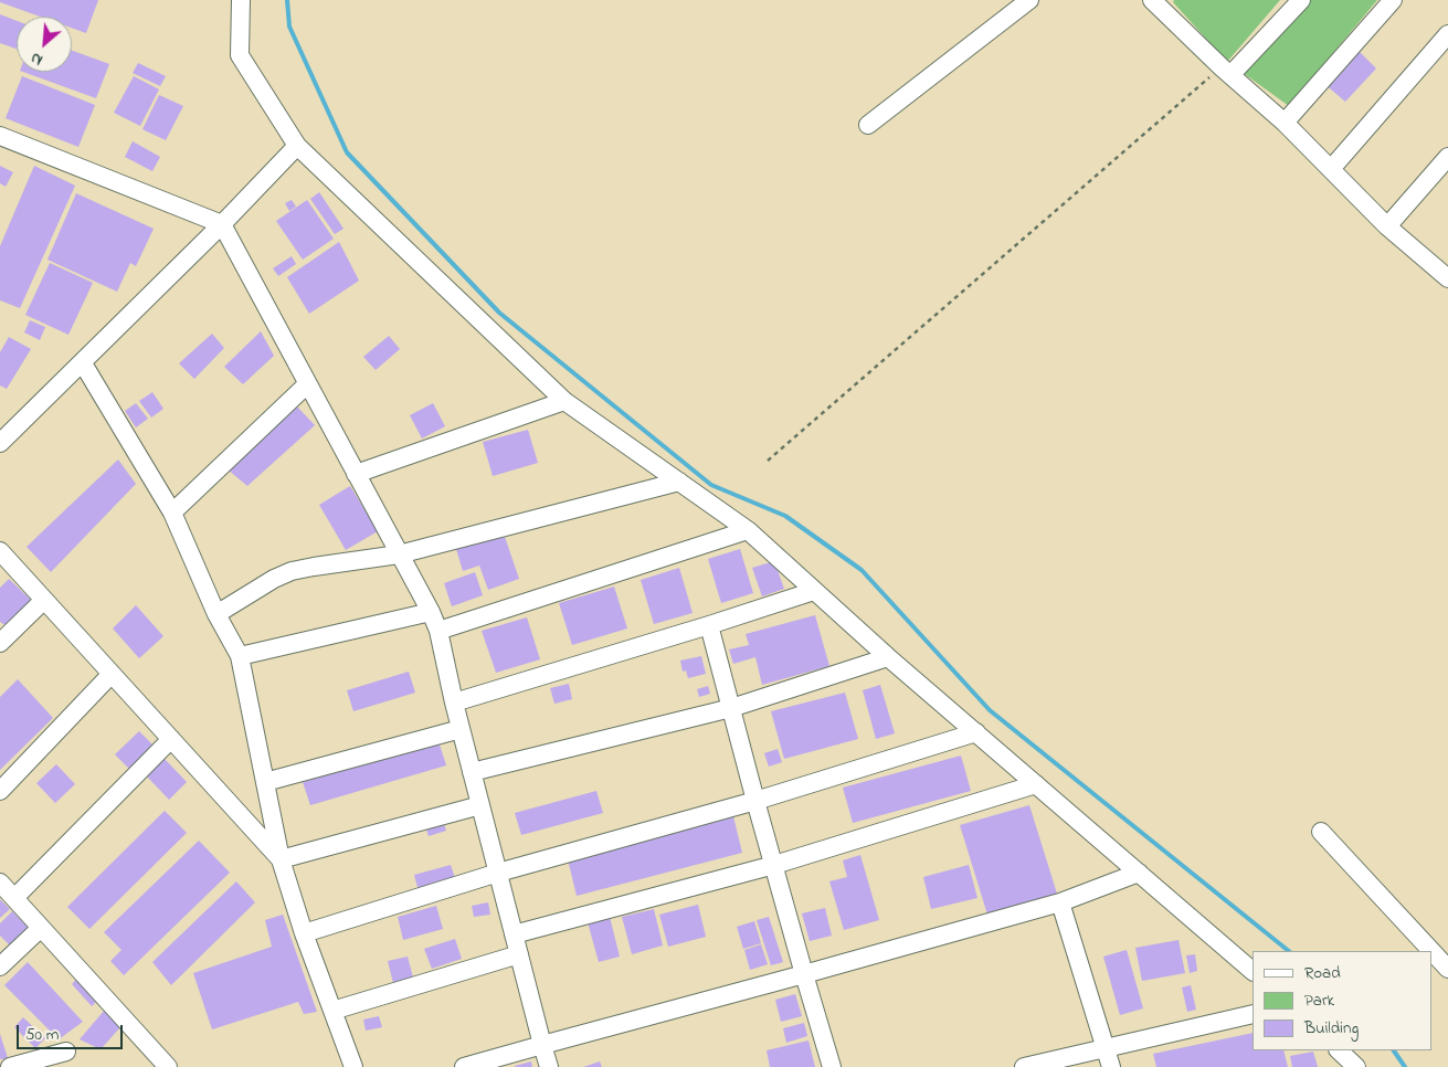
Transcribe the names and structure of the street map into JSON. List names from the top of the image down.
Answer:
{
  "legend": ["Road", "Park", "Building"],
  "scale_bar": "50 m",
  "north": "bottom left"
}
